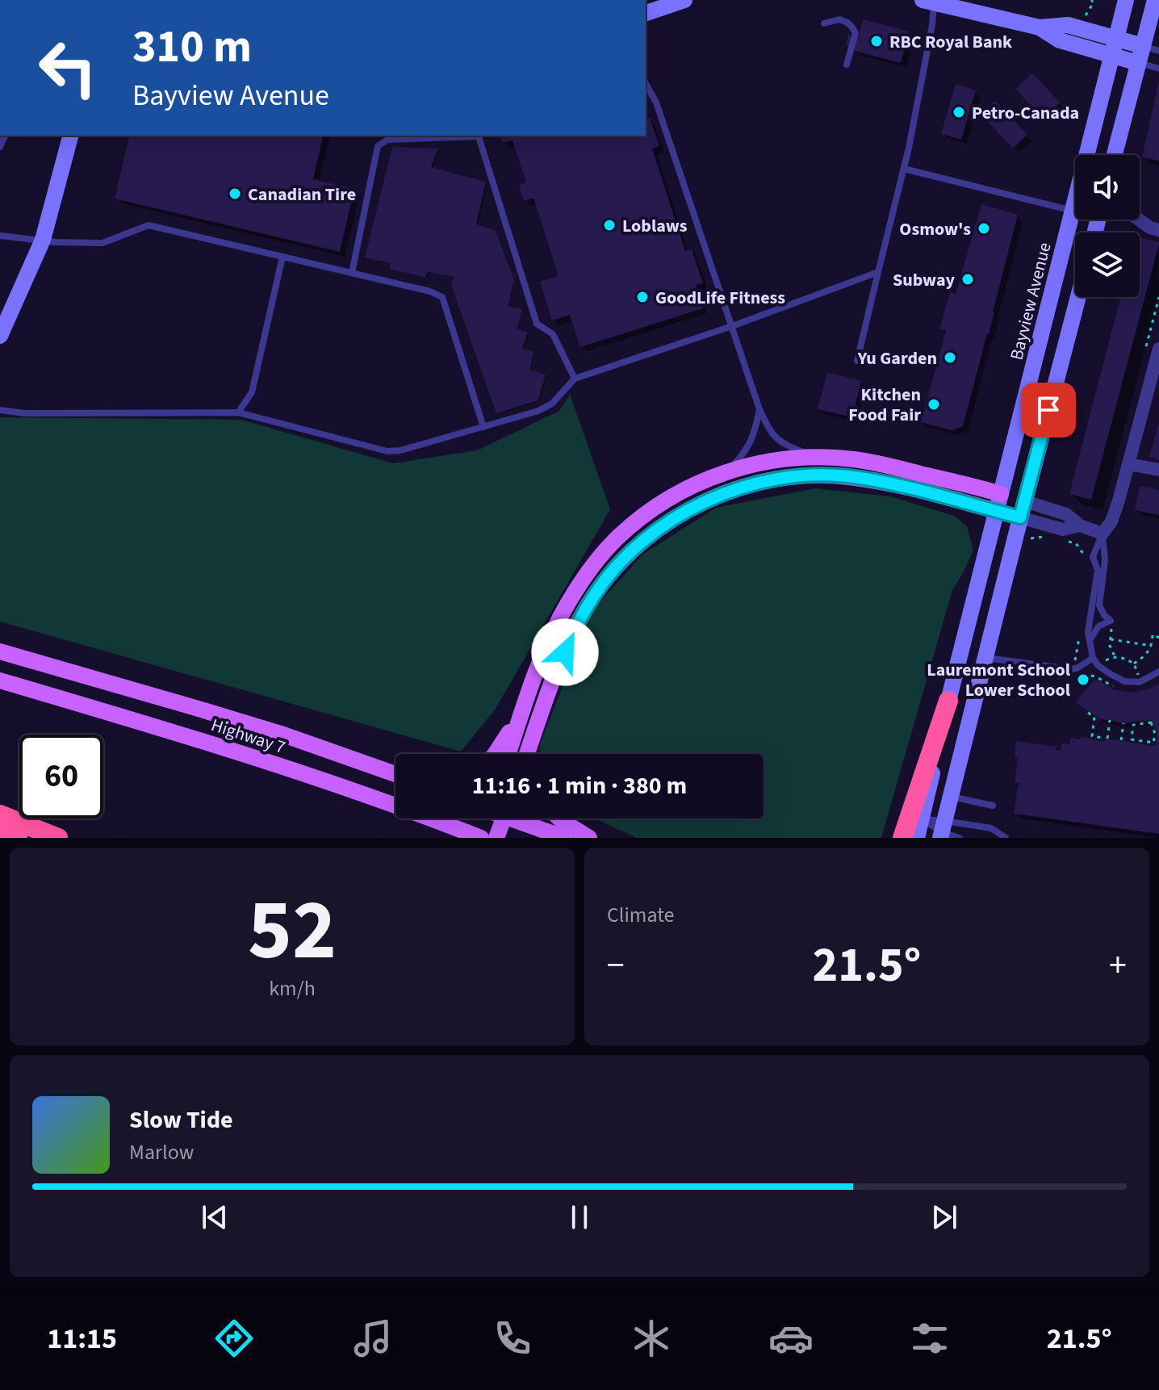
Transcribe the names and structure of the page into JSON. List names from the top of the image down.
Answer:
{
  "streets": {
    "main road": ["Bayview Avenue", "Highway 7"]
  },
  "places": [
    "RBC Royal Bank",
    "Petro-Canada",
    "Canadian Tire",
    "Loblaws",
    "Osmow's",
    "Subway",
    "GoodLife Fitness",
    "Yu Garden",
    "Kitchen Food Fair",
    "Lauremont School Lower School"
  ],
  "page": {
    "turn": ["310 m", "Bayview Avenue"],
    "limit": "60",
    "trip": "11:16 · 1 min · 380 m",
    "tile": [
      ["52", "km/h"],
      "Climate"
    ],
    "heat": ["−", "21.5°", "+"],
    "song": ["Slow Tide", "Marlow"],
    "tabs": ["11:15", "21.5°"]
  }
}
